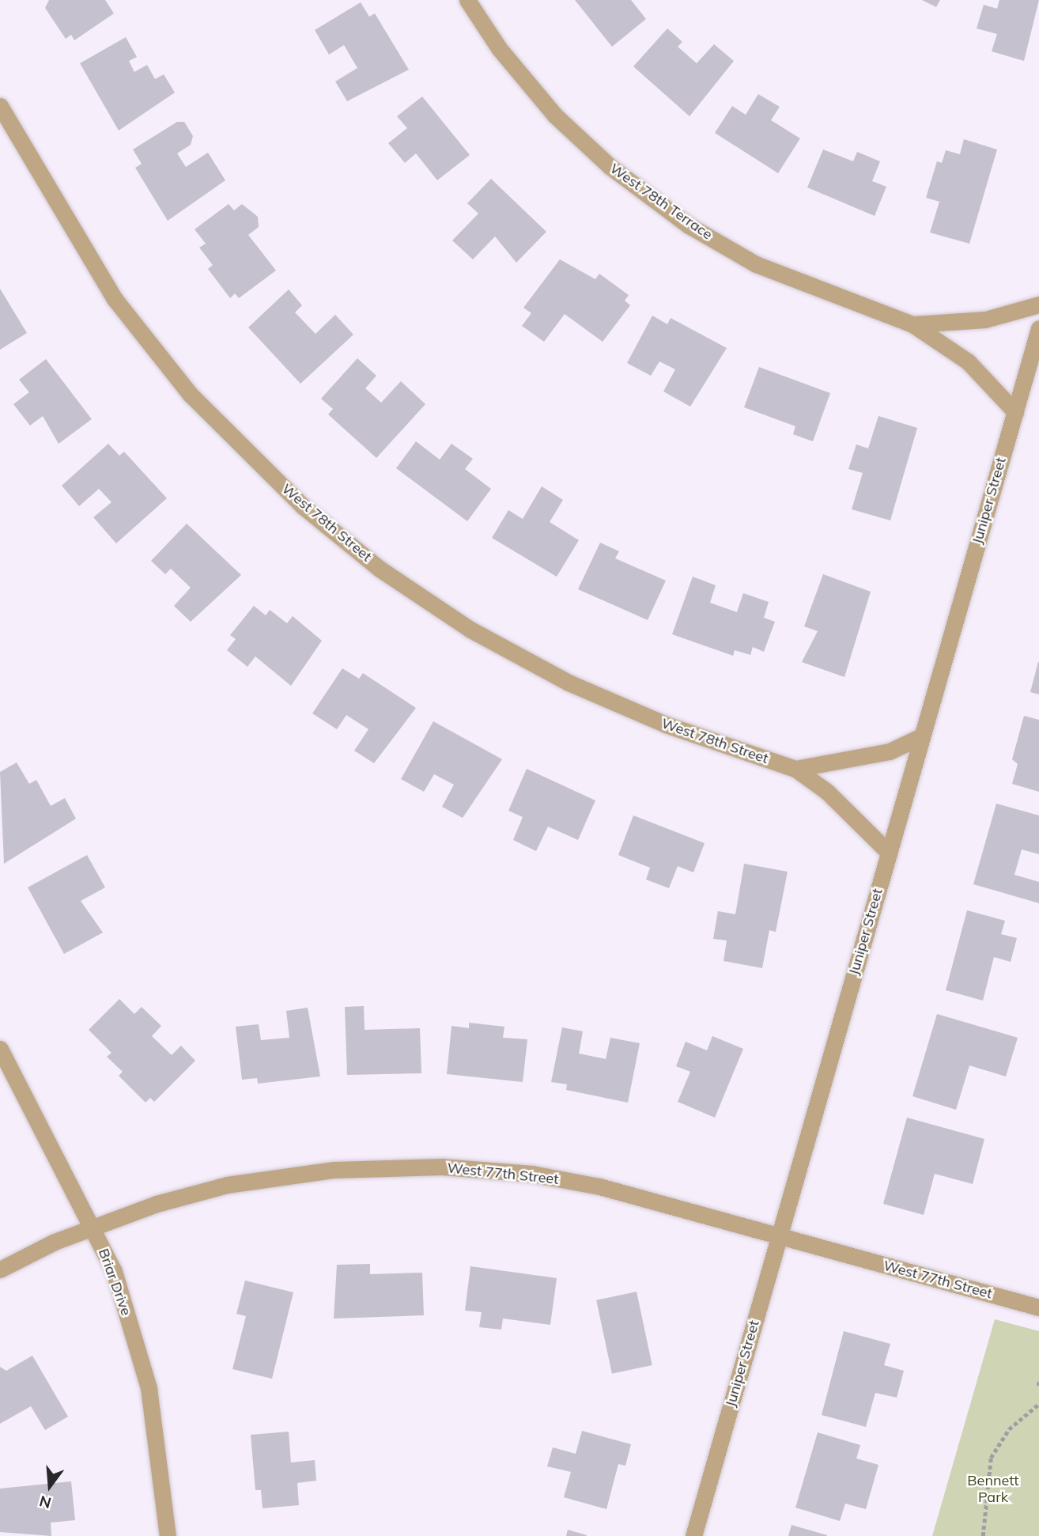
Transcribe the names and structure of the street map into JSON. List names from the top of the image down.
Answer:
{
  "streets": {
    "street": [
      "West 78th Terrace",
      "Juniper Street",
      "West 78th Street",
      "West 77th Street",
      "Briar Drive"
    ]
  },
  "crossings": [
    ["West 78th Terrace", "Juniper Street"],
    ["Juniper Street", "West 78th Street"],
    ["Juniper Street", "West 77th Street"],
    ["West 77th Street", "Briar Drive"]
  ],
  "parks": ["Bennett Park"],
  "north": "bottom"
}
